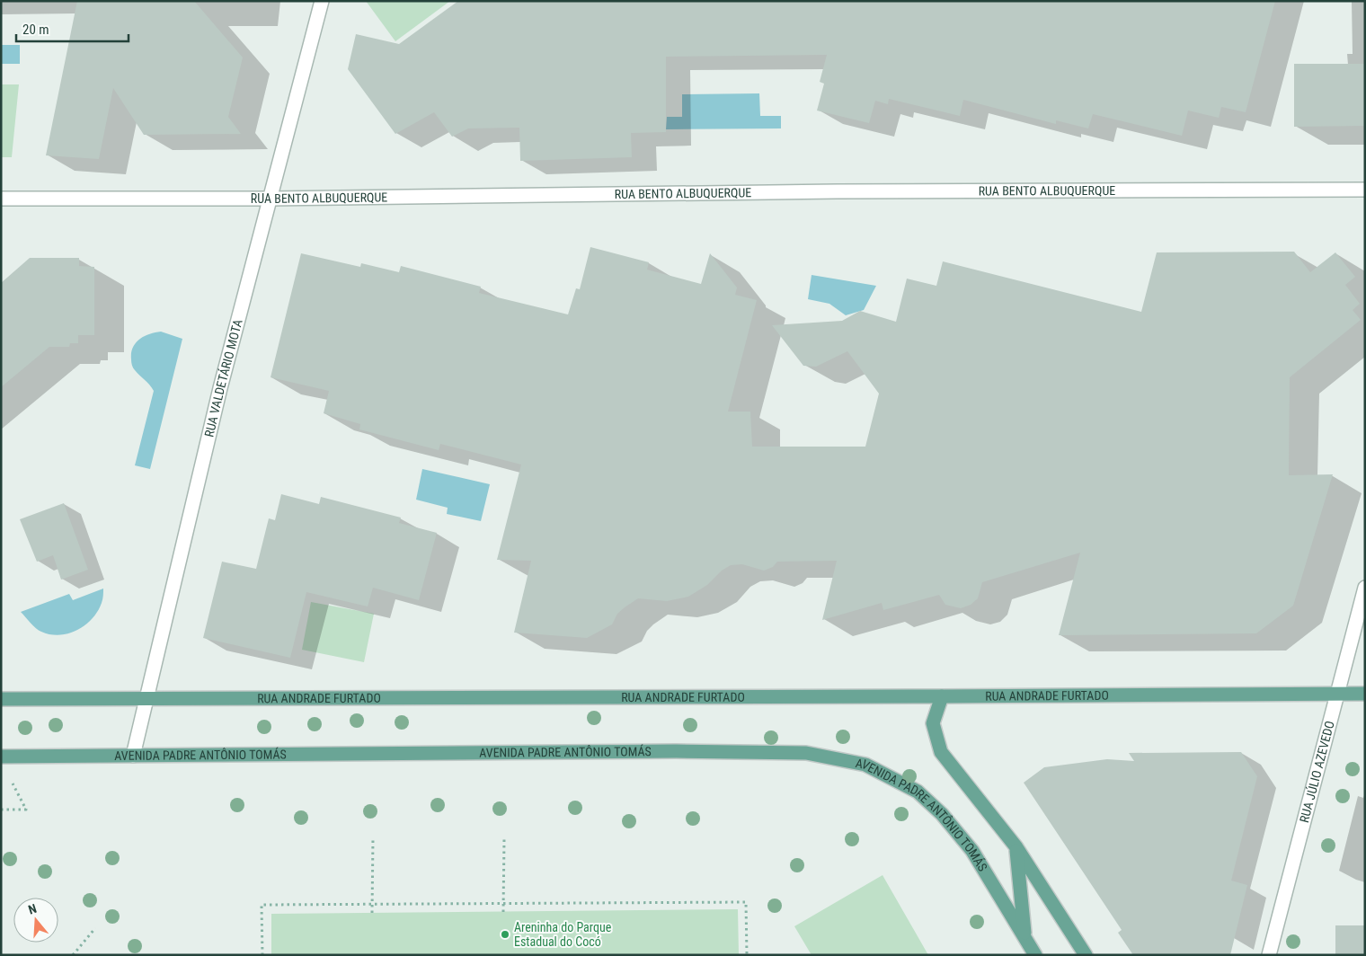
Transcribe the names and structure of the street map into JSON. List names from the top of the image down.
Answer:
{
  "streets": {
    "main road": ["RUA ANDRADE FURTADO", "AVENIDA PADRE ANTÔNIO TOMÁS"],
    "street": ["RUA BENTO ALBUQUERQUE", "RUA VALDETÁRIO MOTA", "RUA JÚLIO AZEVEDO"]
  },
  "crossings": [
    ["RUA BENTO ALBUQUERQUE", "RUA VALDETÁRIO MOTA"],
    ["RUA VALDETÁRIO MOTA", "RUA ANDRADE FURTADO"],
    ["RUA VALDETÁRIO MOTA", "AVENIDA PADRE ANTÔNIO TOMÁS"],
    ["RUA ANDRADE FURTADO", "RUA JÚLIO AZEVEDO"]
  ],
  "places": ["Areninha do Parque Estadual do Cocó"],
  "scale_bar": "20 m",
  "north": "top"
}
